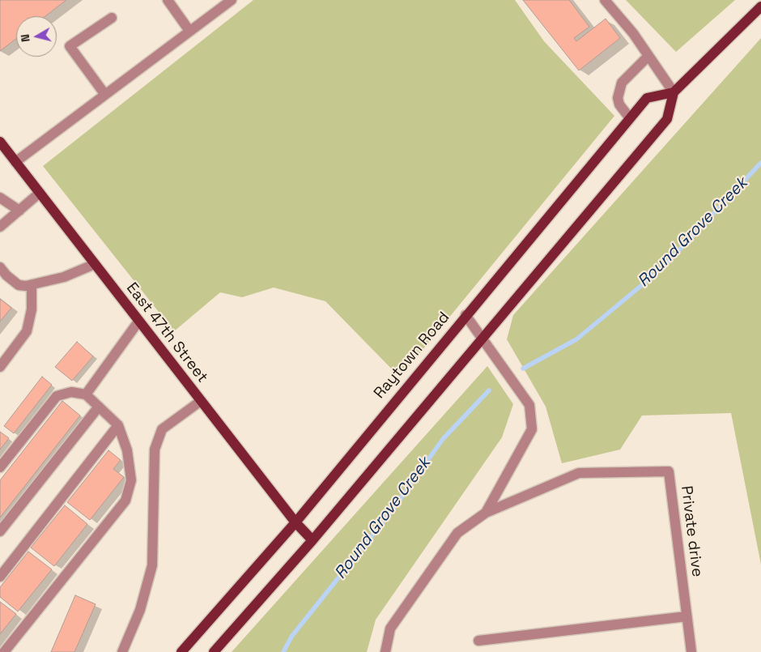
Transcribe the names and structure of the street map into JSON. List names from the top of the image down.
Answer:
{
  "streets": {
    "main road": ["East 47th Street", "Raytown Road"],
    "street": ["Private drive"]
  },
  "crossings": [
    ["East 47th Street", "Raytown Road"],
    ["Raytown Road", "Private drive"]
  ],
  "water": ["Round Grove Creek"],
  "north": "left"
}
